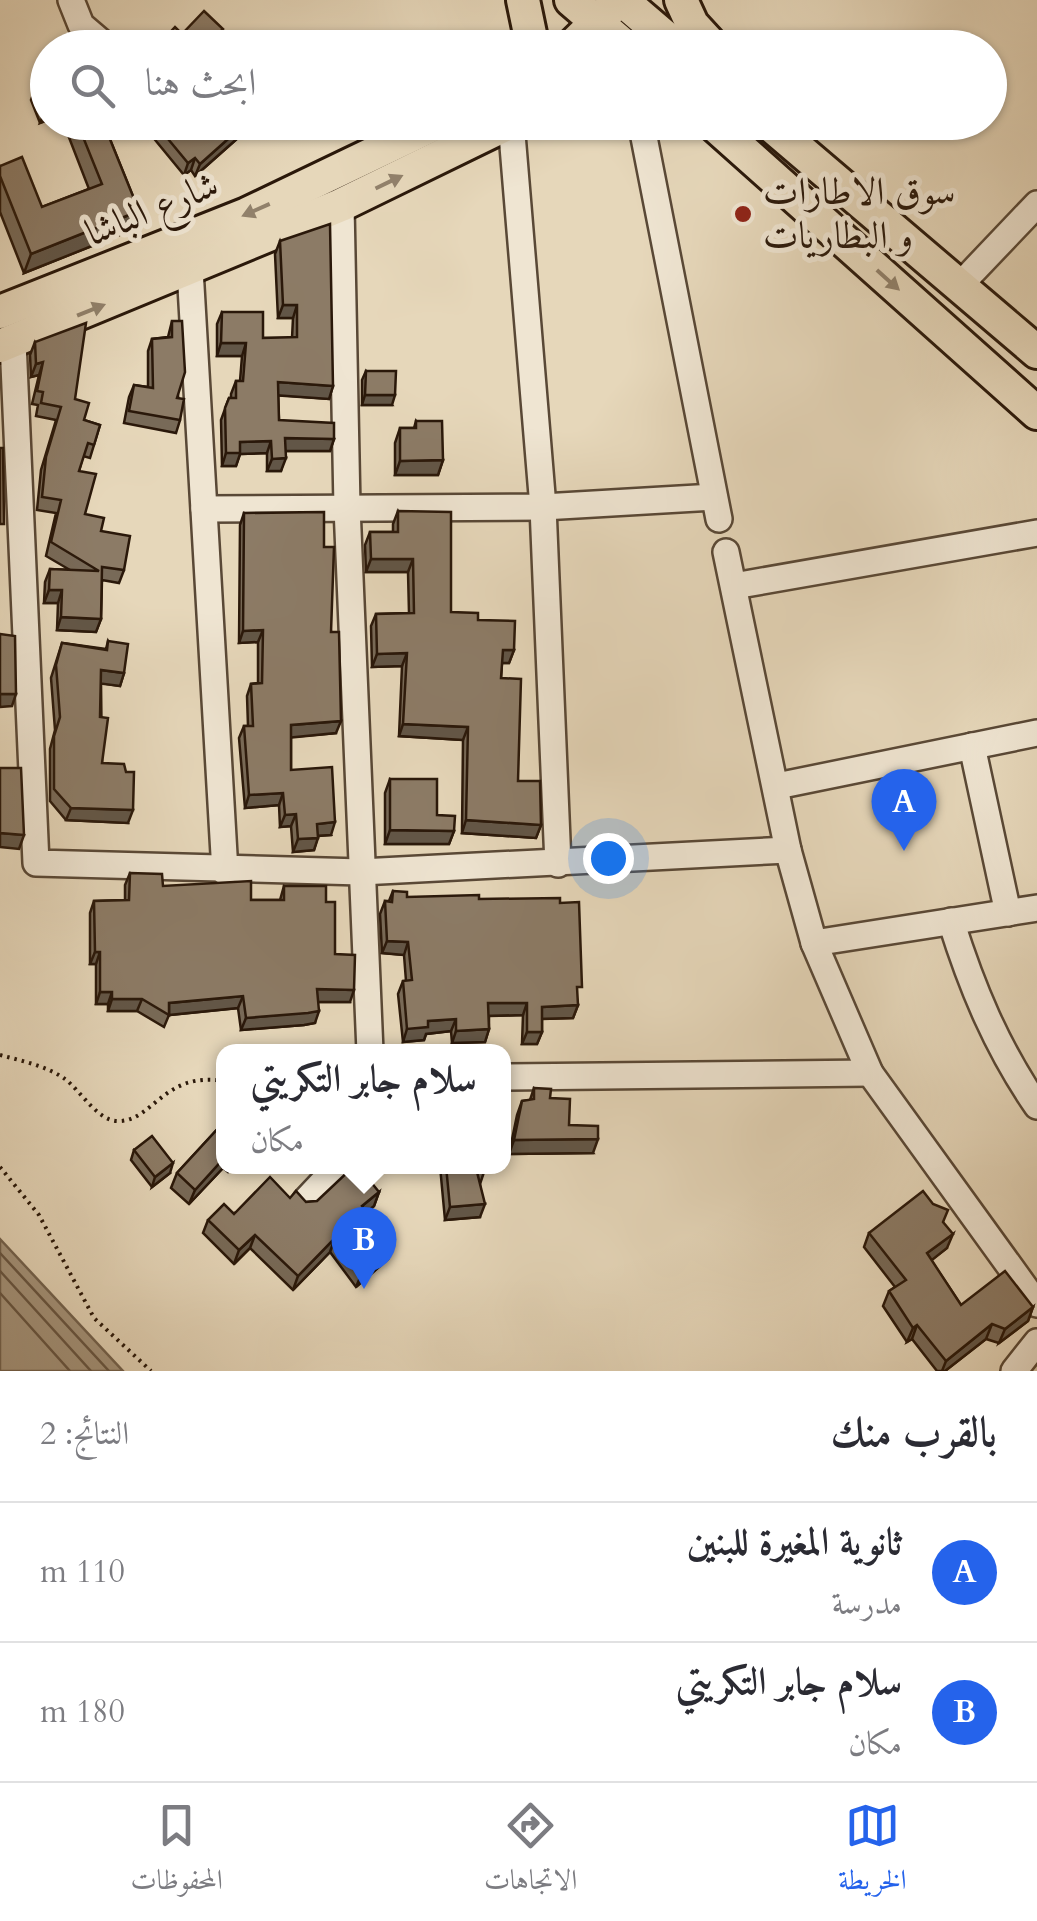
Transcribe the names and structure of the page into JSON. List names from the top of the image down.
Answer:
{
  "streets": {
    "main road": ["شارع الباشا"]
  },
  "places": ["سوق الاطارات و البطاريات"],
  "page": {
    "search": "ابحث هنا",
    "pins": ["A", "B"],
    "popup": ["سلام جابر التكريتي", "مكان"],
    "heading": ["بالقرب منك", "النتائج: 2"],
    "list": [
      {
        "mark": "A",
        "name": "ثانوية المغيرة للبنين",
        "note": "مدرسة",
        "value": "110 m"
      },
      {
        "mark": "B",
        "name": "سلام جابر التكريتي",
        "note": "مكان",
        "value": "180 m"
      }
    ],
    "nav": ["الخريطة", "الاتجاهات", "المحفوظات"]
  }
}
